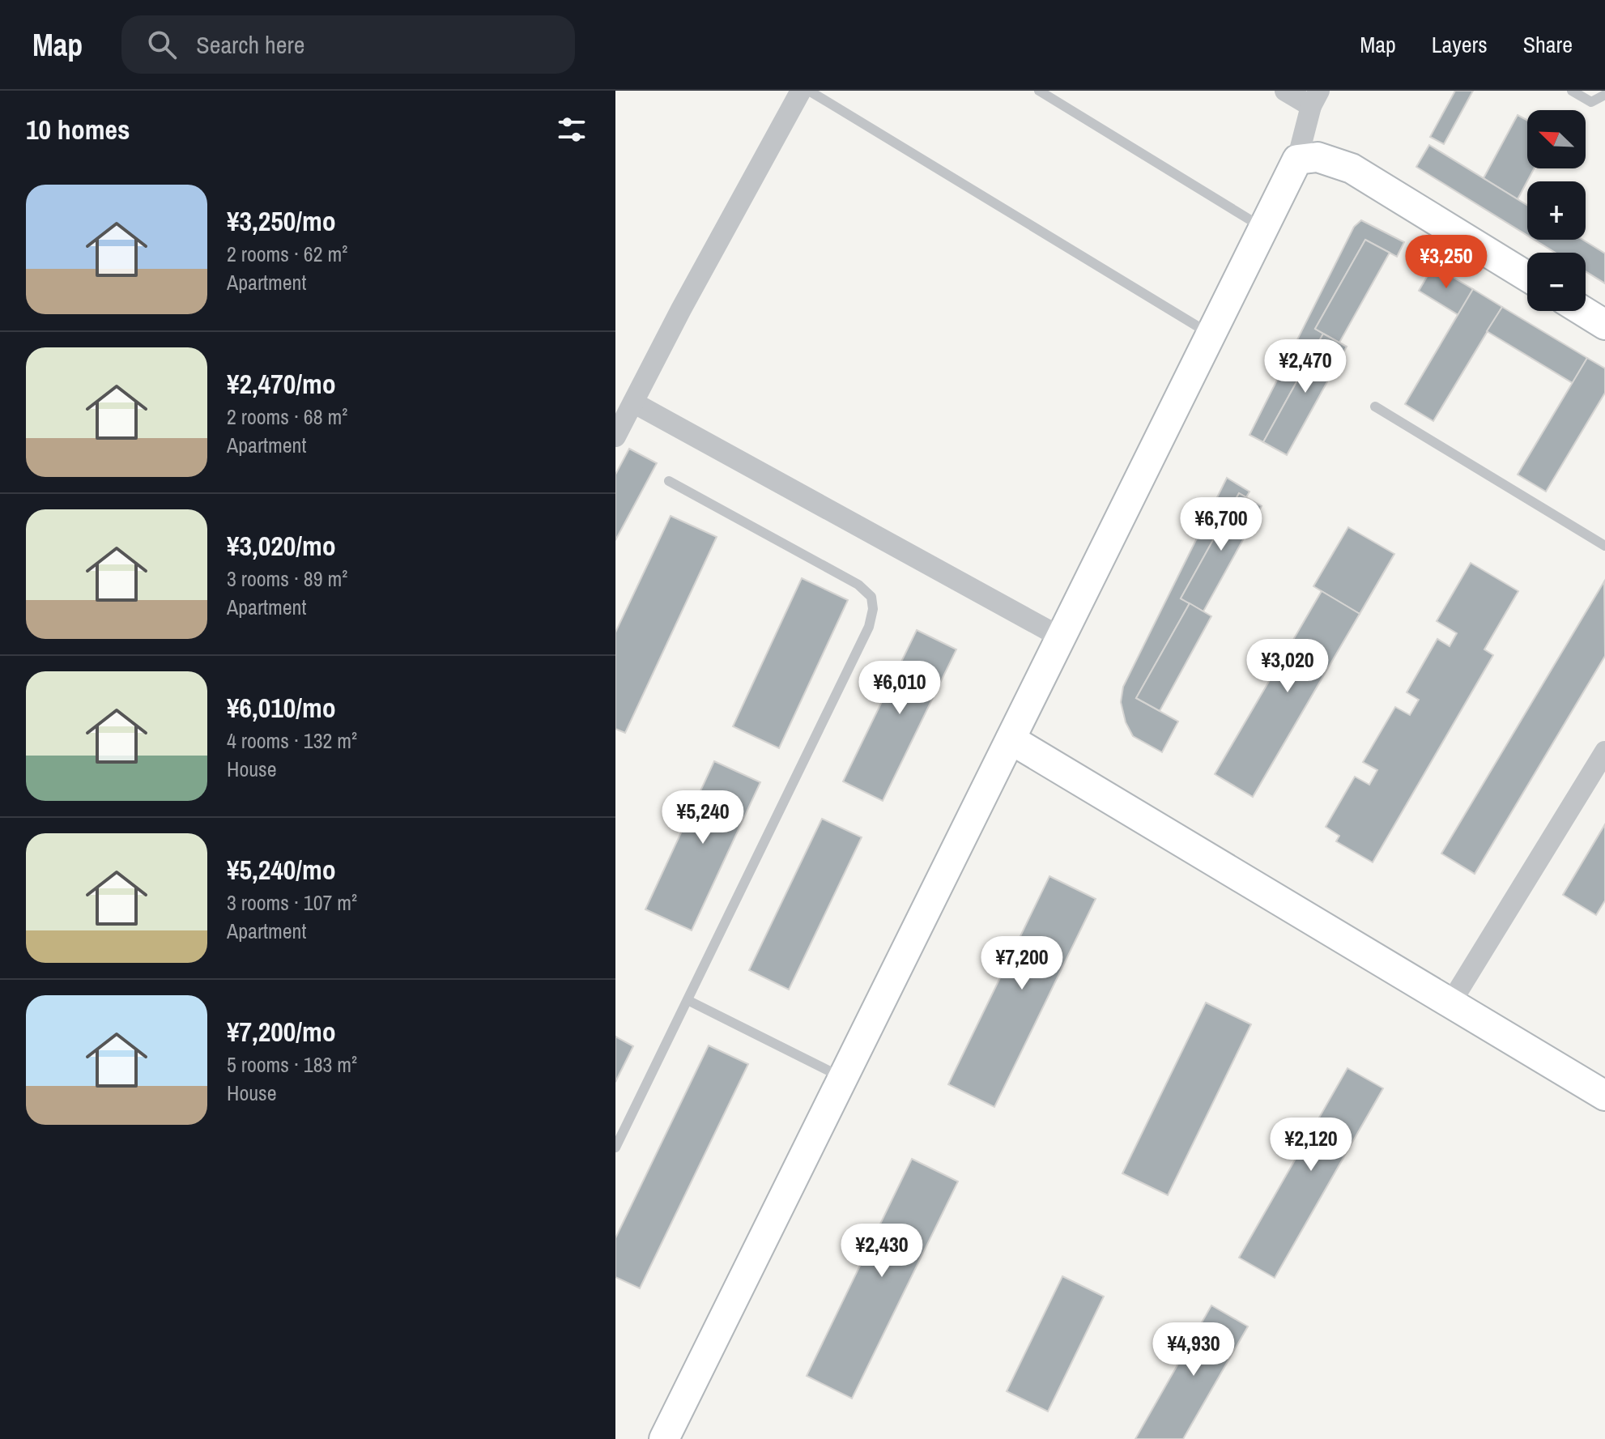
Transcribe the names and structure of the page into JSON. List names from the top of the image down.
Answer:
{
  "north": "top left",
  "page": {
    "header": "Map",
    "search": "Search here",
    "nav": ["Map", "Layers", "Share"],
    "heading": "10 homes",
    "map_buttons": ["+", "−"],
    "list": [
      {
        "name": "¥3,250/mo",
        "note": "2 rooms · 62 m² · Apartment"
      },
      {
        "name": "¥2,470/mo",
        "note": "2 rooms · 68 m² · Apartment"
      },
      {
        "name": "¥3,020/mo",
        "note": "3 rooms · 89 m² · Apartment"
      },
      {
        "name": "¥6,010/mo",
        "note": "4 rooms · 132 m² · House"
      },
      {
        "name": "¥5,240/mo",
        "note": "3 rooms · 107 m² · Apartment"
      },
      {
        "name": "¥7,200/mo",
        "note": "5 rooms · 183 m² · House"
      }
    ],
    "price": [
      "¥3,250",
      "¥2,470",
      "¥6,700",
      "¥3,020",
      "¥6,010",
      "¥5,240",
      "¥7,200",
      "¥2,120",
      "¥2,430",
      "¥4,930"
    ]
  }
}
